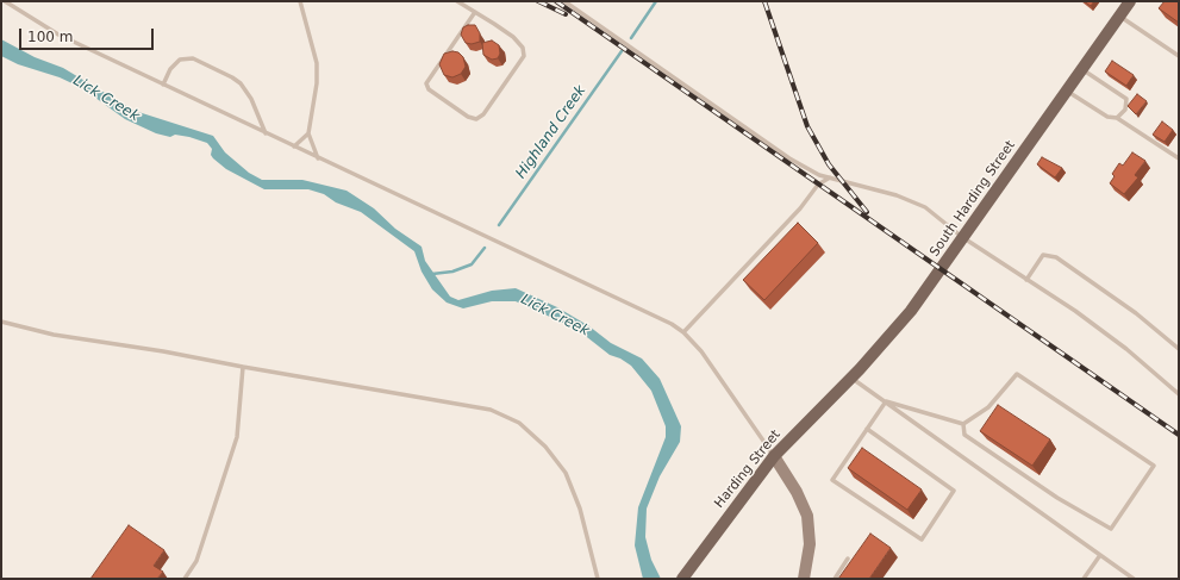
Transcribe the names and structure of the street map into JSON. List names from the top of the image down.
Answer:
{
  "streets": {
    "main road": ["South Harding Street", "Harding Street"]
  },
  "crossings": [
    ["South Harding Street", "Harding Street"]
  ],
  "water": ["Lick Creek", "Highland Creek"],
  "scale_bar": "100 m"
}
